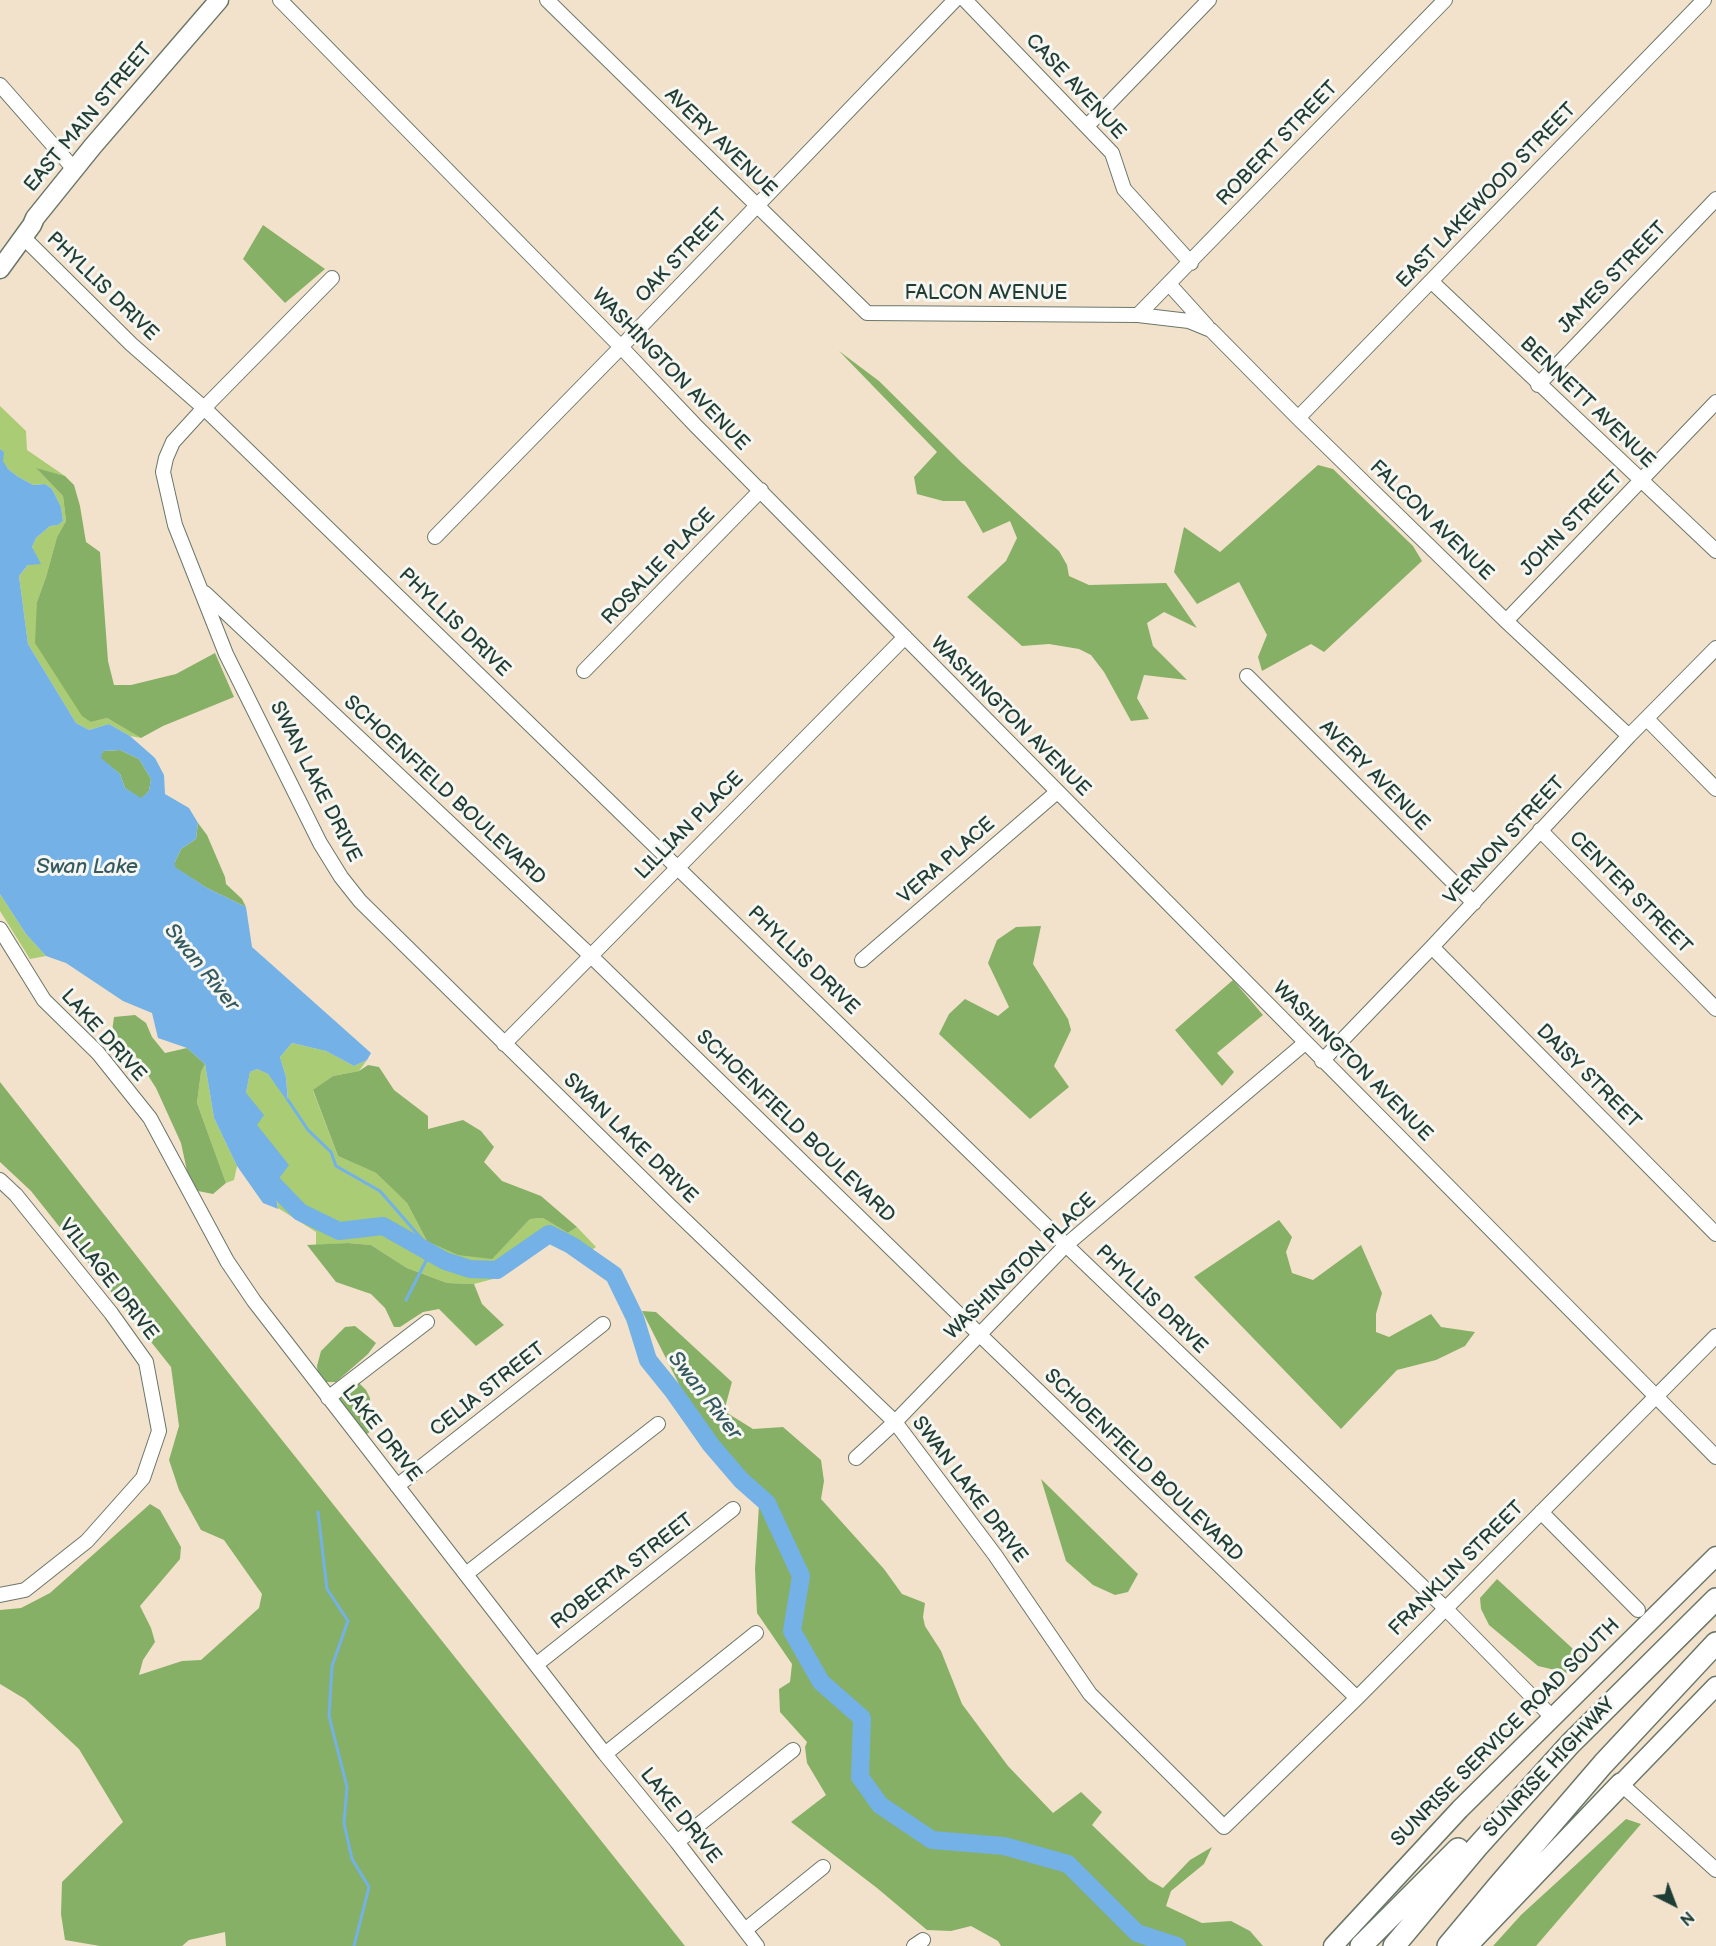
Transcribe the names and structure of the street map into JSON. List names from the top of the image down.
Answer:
{
  "streets": {
    "highway": ["SUNRISE HIGHWAY"],
    "main road": ["EAST MAIN STREET", "SUNRISE SERVICE ROAD SOUTH"],
    "street": [
      "CASE AVENUE",
      "AVERY AVENUE",
      "ROBERT STREET",
      "EAST LAKEWOOD STREET",
      "OAK STREET",
      "JAMES STREET",
      "PHYLLIS DRIVE",
      "FALCON AVENUE",
      "WASHINGTON AVENUE",
      "BENNETT AVENUE",
      "JOHN STREET",
      "ROSALIE PLACE",
      "SWAN LAKE DRIVE",
      "SCHOENFIELD BOULEVARD",
      "LILLIAN PLACE",
      "VERNON STREET",
      "VERA PLACE",
      "CENTER STREET",
      "LAKE DRIVE",
      "DAISY STREET",
      "WASHINGTON PLACE",
      "VILLAGE DRIVE",
      "CELIA STREET",
      "FRANKLIN STREET",
      "ROBERTA STREET"
    ]
  },
  "crossings": [
    ["CASE AVENUE", "ROBERT STREET"],
    ["EAST MAIN STREET", "PHYLLIS DRIVE"],
    ["AVERY AVENUE", "OAK STREET"],
    ["AVERY AVENUE", "FALCON AVENUE"],
    ["AVERY AVENUE", "VERNON STREET"],
    ["ROBERT STREET", "FALCON AVENUE"],
    ["EAST LAKEWOOD STREET", "FALCON AVENUE"],
    ["EAST LAKEWOOD STREET", "BENNETT AVENUE"],
    ["OAK STREET", "WASHINGTON AVENUE"],
    ["JAMES STREET", "BENNETT AVENUE"],
    ["PHYLLIS DRIVE", "SWAN LAKE DRIVE"],
    ["PHYLLIS DRIVE", "LILLIAN PLACE"],
    ["PHYLLIS DRIVE", "WASHINGTON PLACE"],
    ["PHYLLIS DRIVE", "FRANKLIN STREET"],
    ["PHYLLIS DRIVE", "SUNRISE SERVICE ROAD SOUTH"],
    ["FALCON AVENUE", "JOHN STREET"],
    ["FALCON AVENUE", "VERNON STREET"],
    ["WASHINGTON AVENUE", "ROSALIE PLACE"],
    ["WASHINGTON AVENUE", "LILLIAN PLACE"],
    ["WASHINGTON AVENUE", "VERNON STREET"],
    ["WASHINGTON AVENUE", "VERA PLACE"],
    ["WASHINGTON AVENUE", "WASHINGTON PLACE"],
    ["WASHINGTON AVENUE", "FRANKLIN STREET"],
    ["BENNETT AVENUE", "JOHN STREET"],
    ["SWAN LAKE DRIVE", "SCHOENFIELD BOULEVARD"],
    ["SWAN LAKE DRIVE", "LILLIAN PLACE"],
    ["SWAN LAKE DRIVE", "WASHINGTON PLACE"],
    ["SWAN LAKE DRIVE", "FRANKLIN STREET"],
    ["SCHOENFIELD BOULEVARD", "LILLIAN PLACE"],
    ["SCHOENFIELD BOULEVARD", "WASHINGTON PLACE"],
    ["SCHOENFIELD BOULEVARD", "FRANKLIN STREET"],
    ["VERNON STREET", "CENTER STREET"],
    ["VERNON STREET", "DAISY STREET"],
    ["LAKE DRIVE", "CELIA STREET"],
    ["LAKE DRIVE", "ROBERTA STREET"]
  ],
  "water": ["Swan Lake", "Swan River"],
  "north": "bottom right"
}
